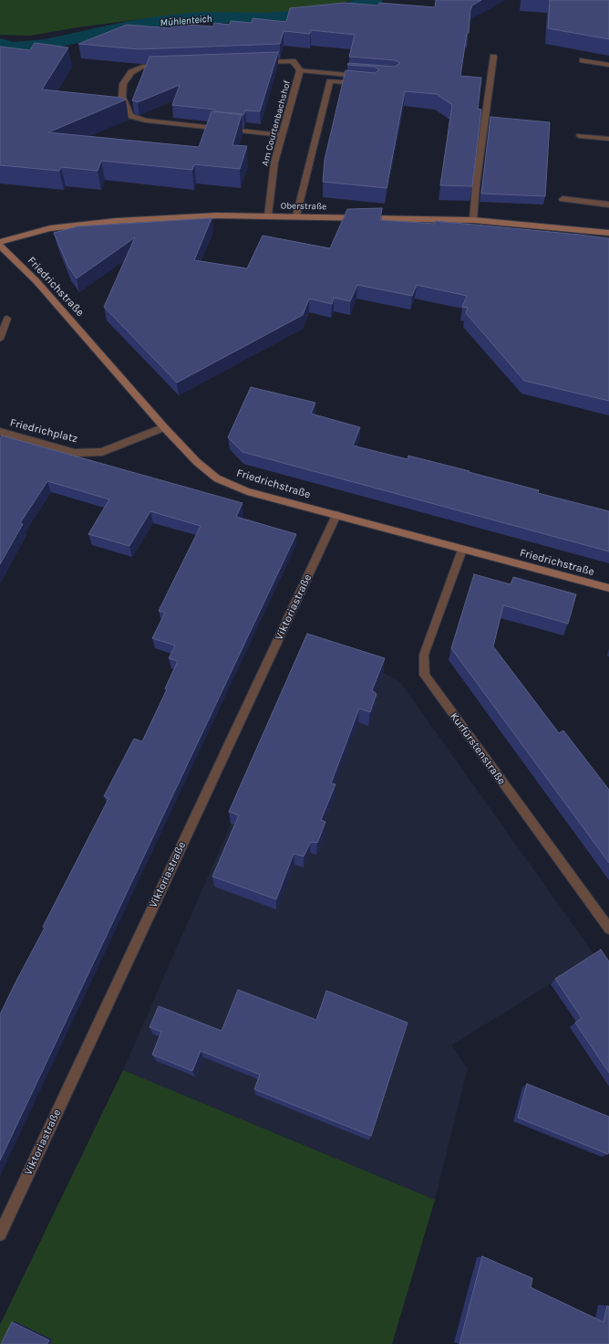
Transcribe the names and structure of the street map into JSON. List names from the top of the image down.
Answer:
{
  "streets": {
    "main road": ["Oberstraße", "Friedrichstraße"],
    "street": [
      "Am Courtenbachshof",
      "Friedrichplatz",
      "Viktoriastraße",
      "Kurfürstenstraße"
    ]
  },
  "crossings": [
    ["Am Courtenbachshof", "Oberstraße"],
    ["Friedrichstraße", "Friedrichplatz"],
    ["Friedrichstraße", "Viktoriastraße"],
    ["Friedrichstraße", "Kurfürstenstraße"]
  ],
  "water": ["Mühlenteich"]
}
